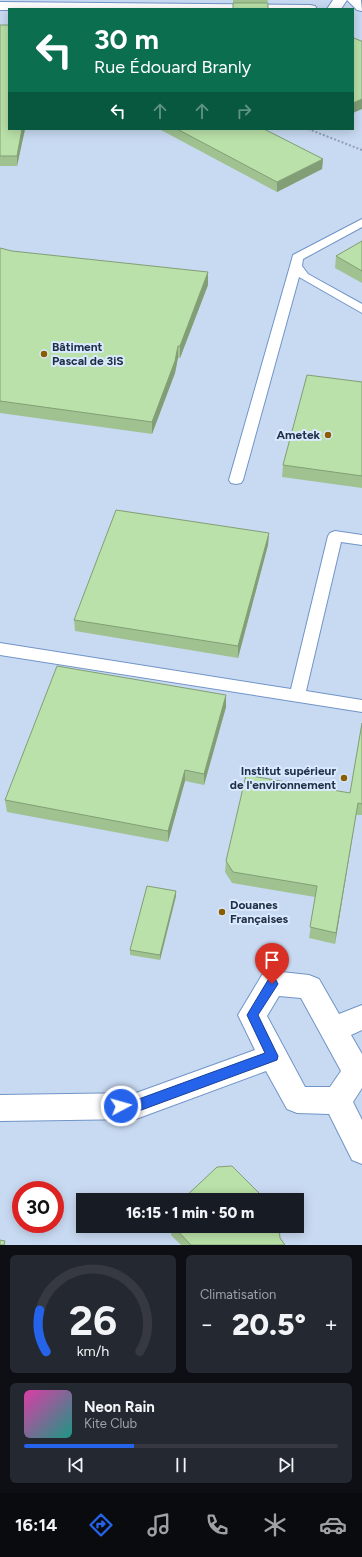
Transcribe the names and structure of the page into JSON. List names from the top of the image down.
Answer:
{
  "places": [
    "Bâtiment Pascal de 3iS",
    "Ametek",
    "Institut supérieur de l'environnement",
    "Douanes Françaises"
  ],
  "page": {
    "turn": ["30 m", "Rue Édouard Branly"],
    "limit": "30",
    "trip": "16:15 · 1 min · 50 m",
    "tile": "Climatisation",
    "heat": ["−", "20.5°", "+"],
    "song": ["Neon Rain", "Kite Club"],
    "tabs": "16:14",
    "gauge": ["26", "km/h"]
  }
}
